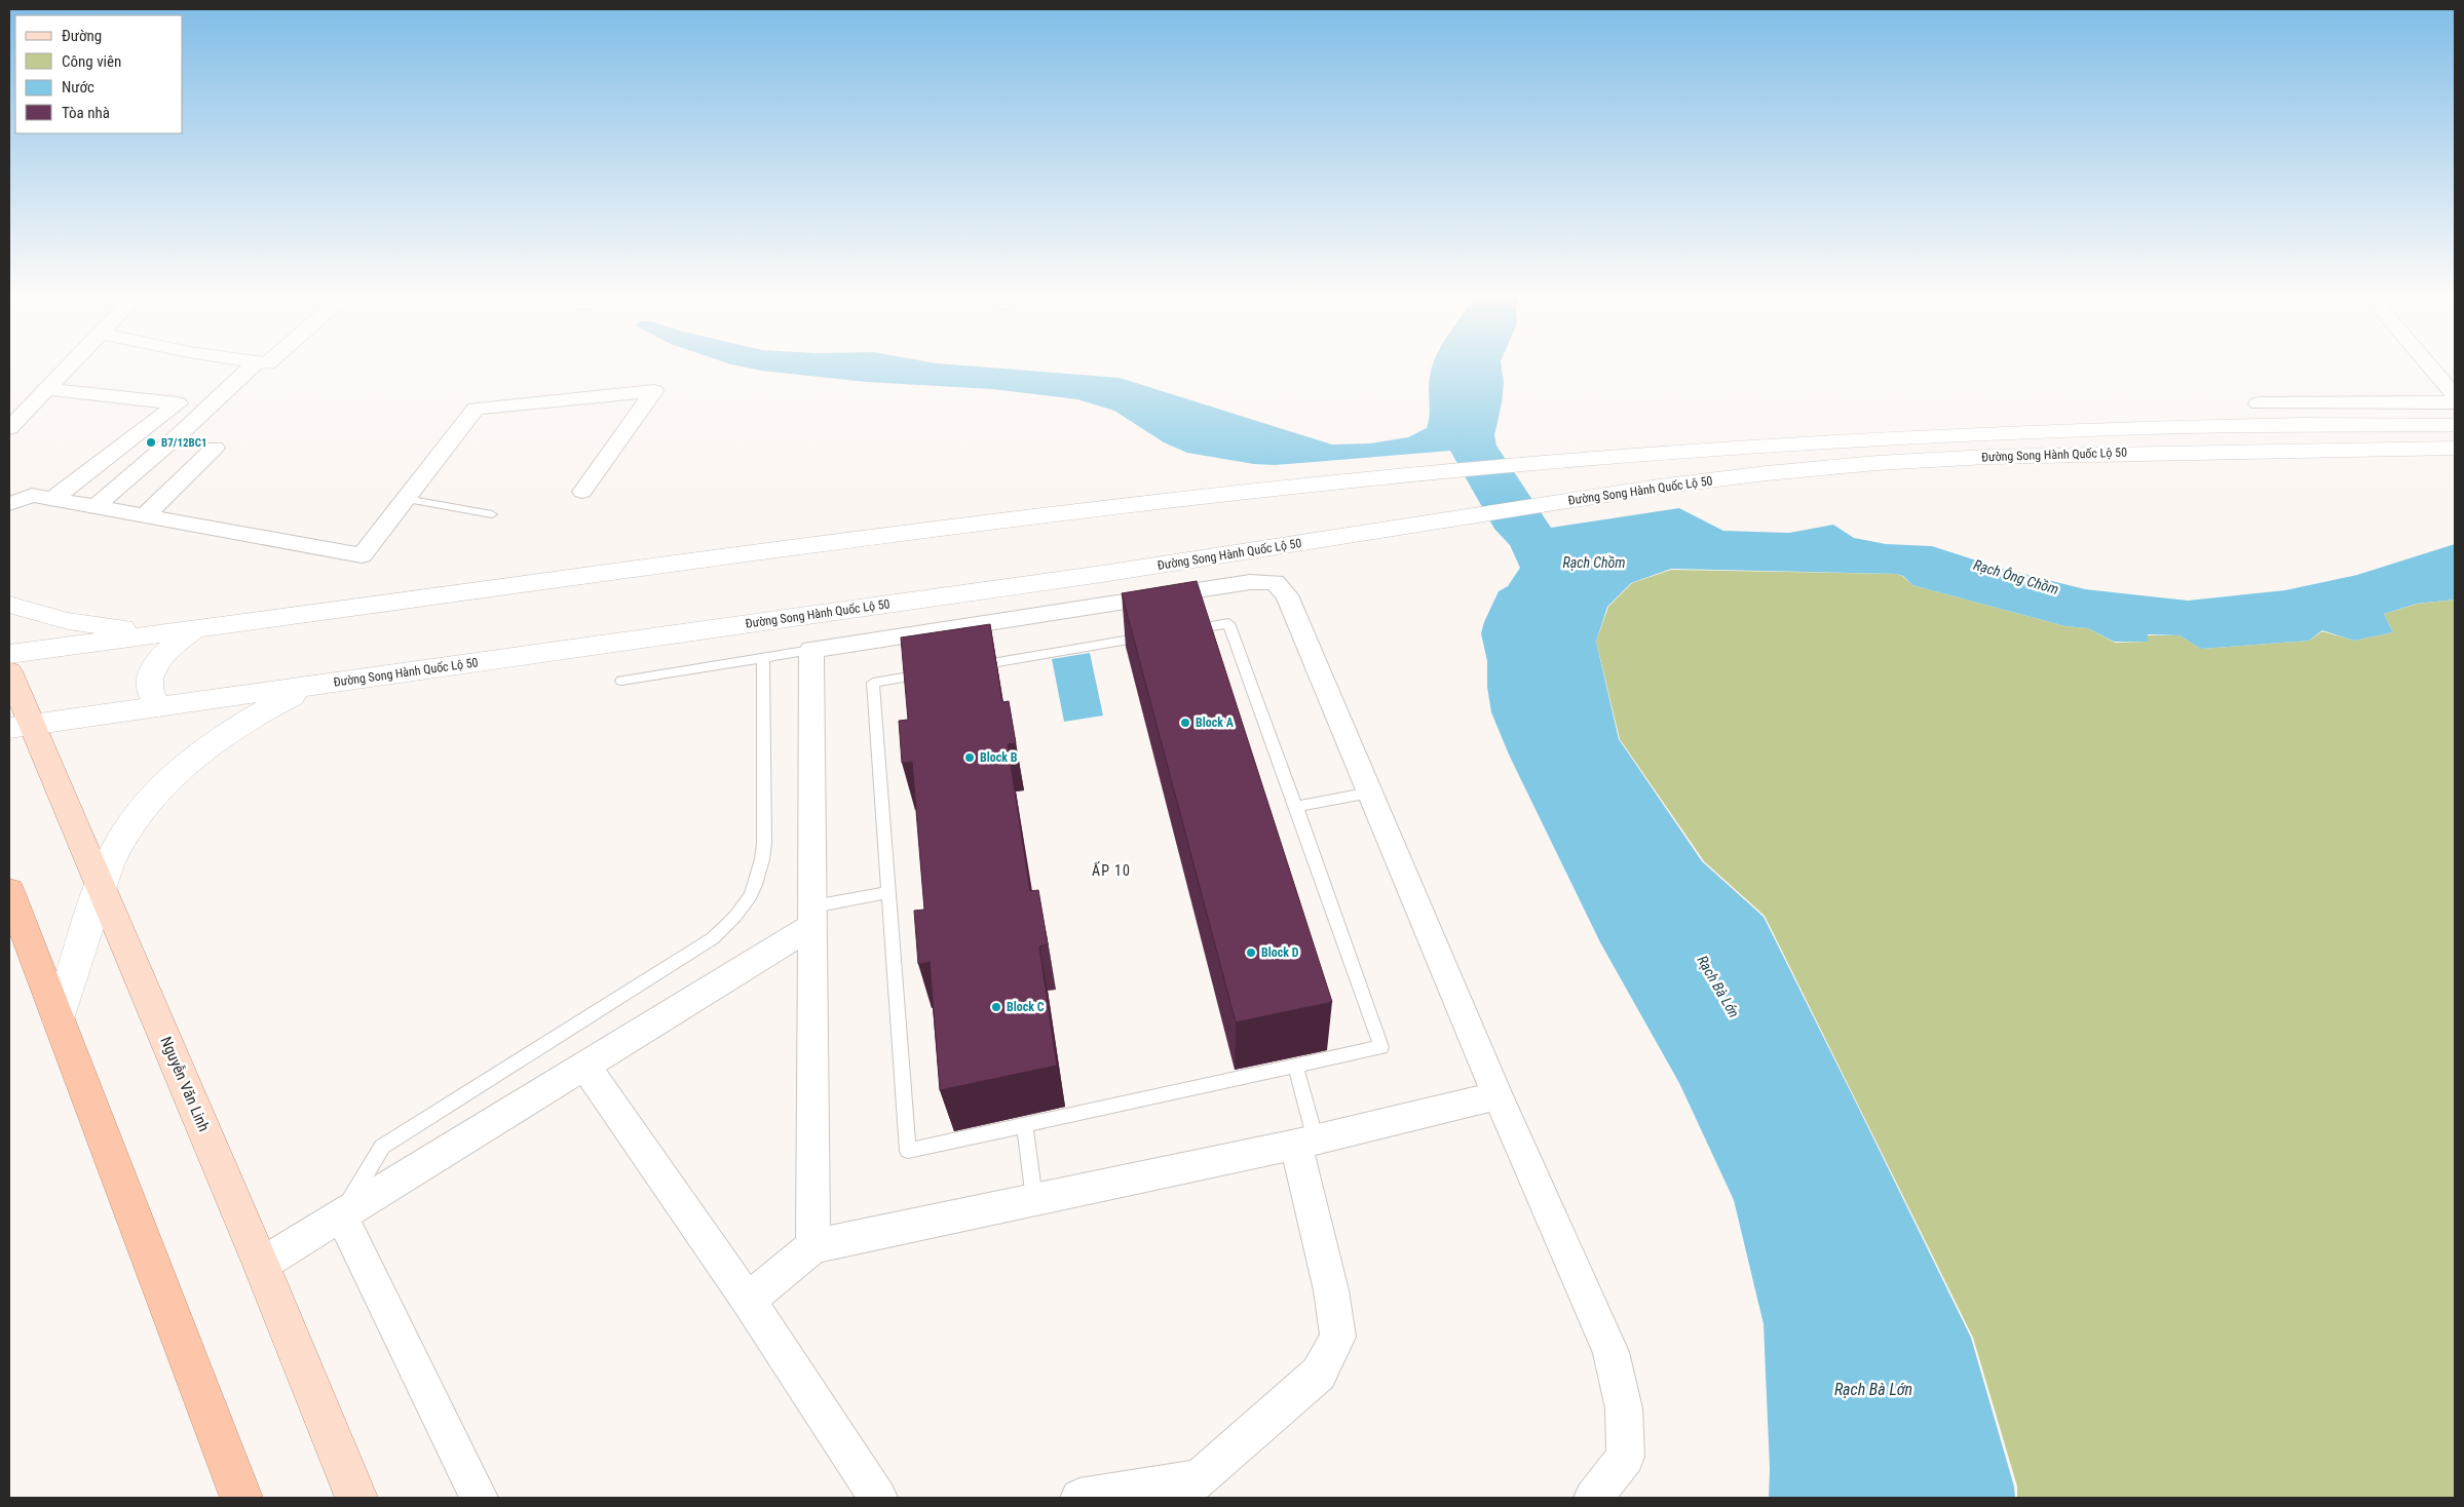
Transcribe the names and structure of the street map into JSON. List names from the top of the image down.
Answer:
{
  "streets": {
    "main road": ["Đường Song Hành Quốc Lộ 50", "Nguyễn Văn Linh"]
  },
  "crossings": [
    ["Đường Song Hành Quốc Lộ 50", "Nguyễn Văn Linh"]
  ],
  "districts": ["ẤP 10"],
  "water": ["Rạch Chồm", "Rạch Ông Chồm", "Rạch Bà Lớn"],
  "places": [
    "B7/12BC1",
    "Block A",
    "Block B",
    "Block D",
    "Block C"
  ],
  "legend": [
    "Đường",
    "Công viên",
    "Nước",
    "Tòa nhà"
  ]
}
